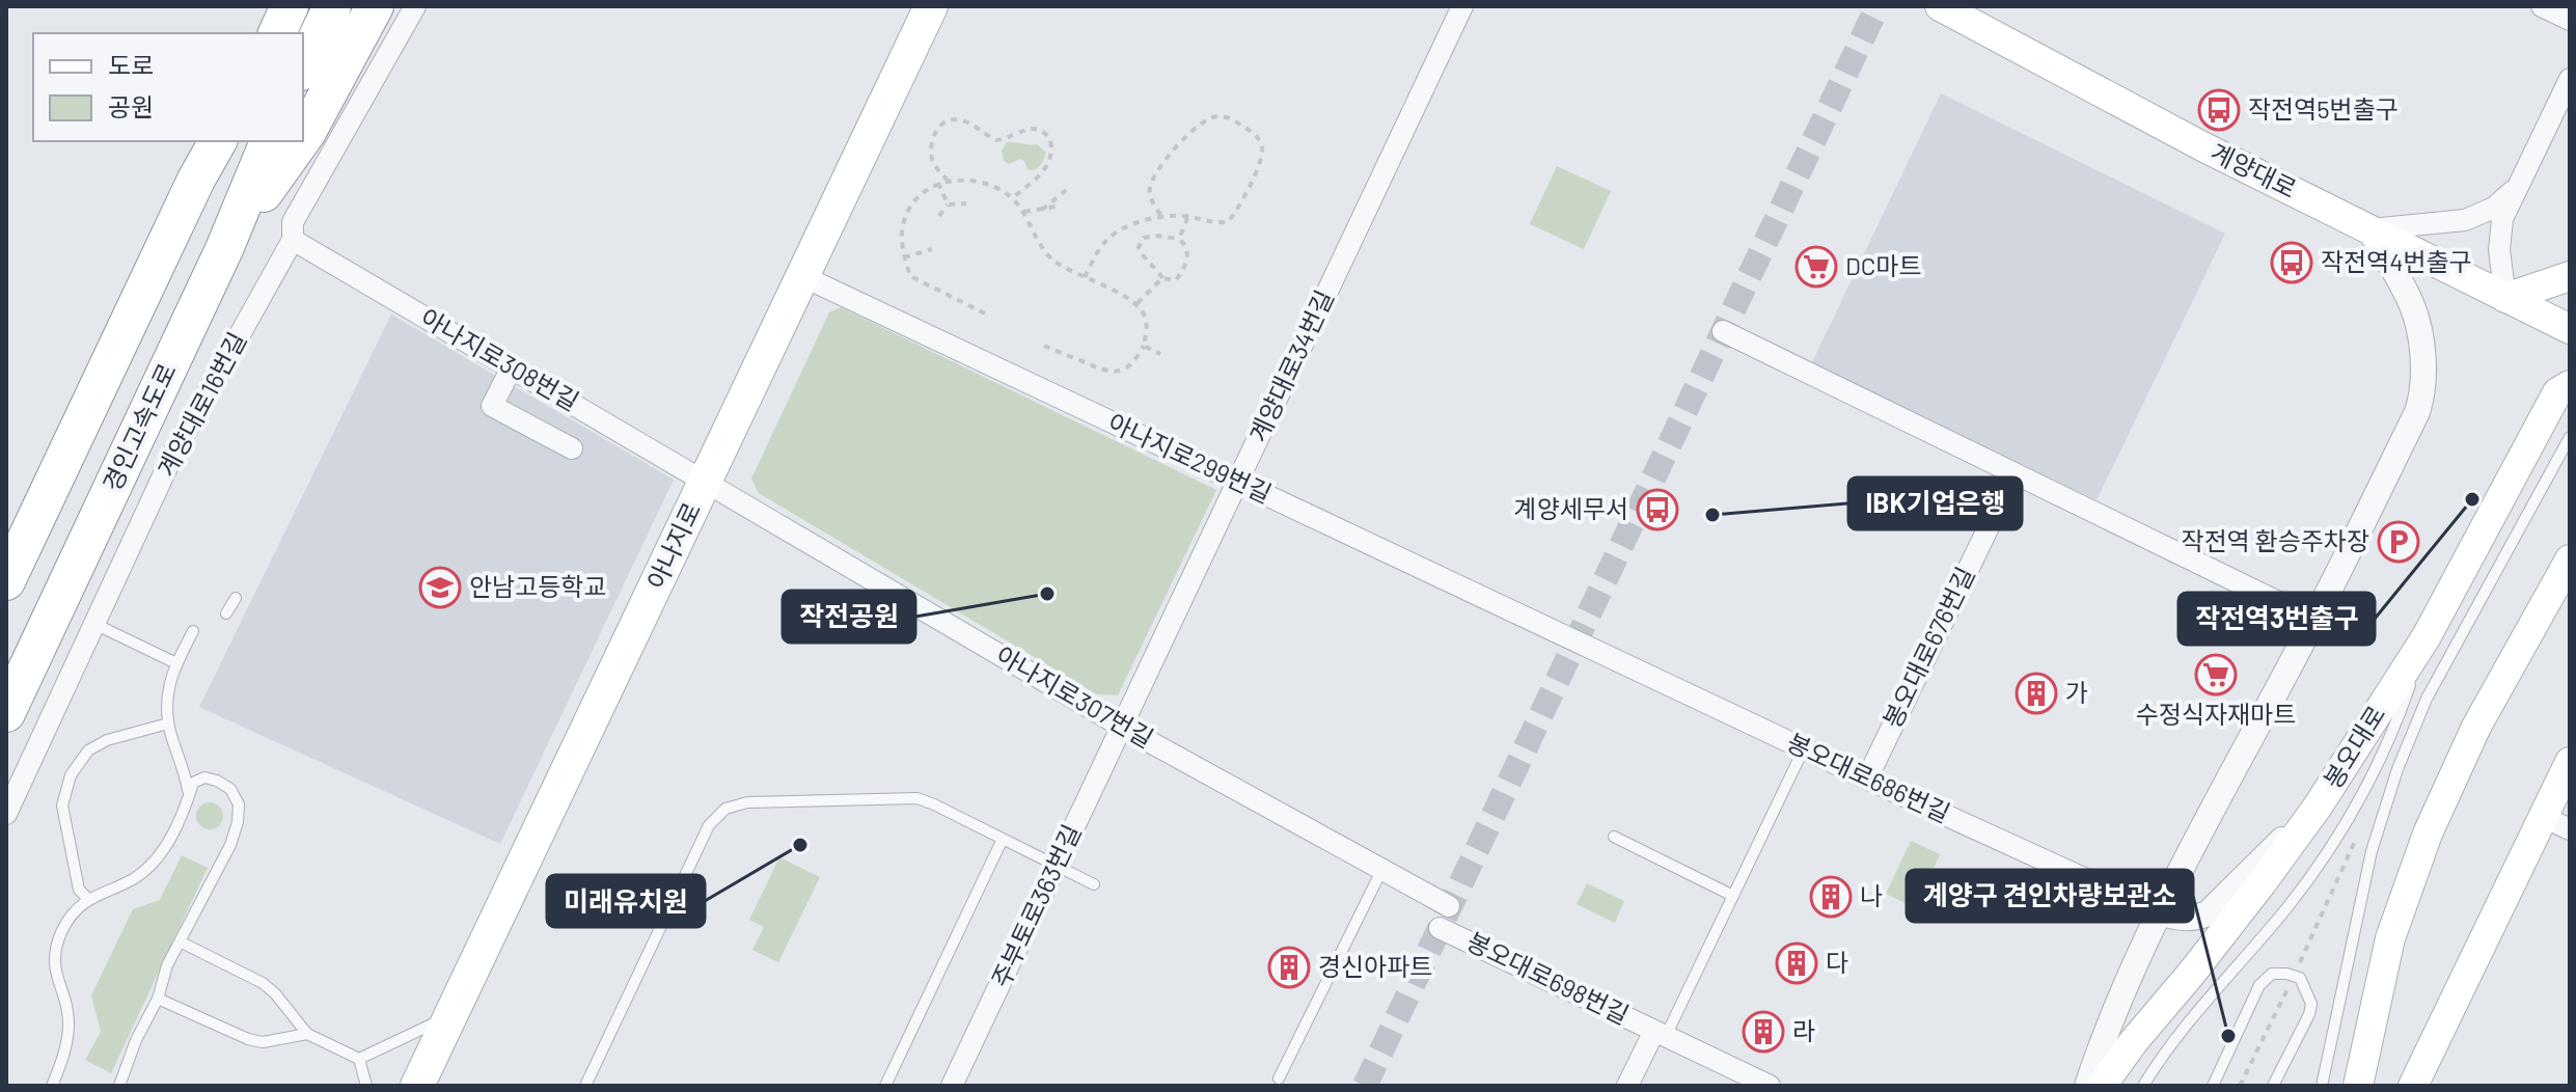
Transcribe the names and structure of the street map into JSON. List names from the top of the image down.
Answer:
{
  "streets": {
    "highway": ["경인고속도로"],
    "main road": ["계양대로", "아나지로", "봉오대로"],
    "street": [
      "아나지로308번길",
      "계양대로34번길",
      "계양대로16번길",
      "아나지로299번길",
      "봉오대로676번길",
      "아나지로307번길",
      "봉오대로686번길",
      "주부토로363번길",
      "봉오대로698번길"
    ]
  },
  "crossings": [
    ["아나지로308번길", "계양대로16번길"],
    ["아나지로308번길", "아나지로"],
    ["아나지로308번길", "아나지로307번길"],
    ["계양대로34번길", "아나지로299번길"],
    ["계양대로34번길", "아나지로307번길"],
    ["계양대로34번길", "주부토로363번길"],
    ["아나지로299번길", "아나지로"],
    ["아나지로299번길", "봉오대로686번길"],
    ["아나지로", "아나지로307번길"],
    ["봉오대로676번길", "봉오대로686번길"],
    ["아나지로307번길", "주부토로363번길"]
  ],
  "places": {
    "bus stop": ["작전역5번출구", "작전역4번출구", "계양세무서"],
    "supermarket": ["DC마트", "수정식자재마트"],
    "other": [
      "작전역3번출구",
      "IBK기업은행",
      "작전공원",
      "미래유치원",
      "계양구 견인차량보관소"
    ],
    "parking": ["작전역 환승주차장"],
    "school or university": ["안남고등학교"],
    "building": [
      "가",
      "나",
      "다",
      "경신아파트",
      "라"
    ]
  },
  "legend": ["도로", "공원"]
}
